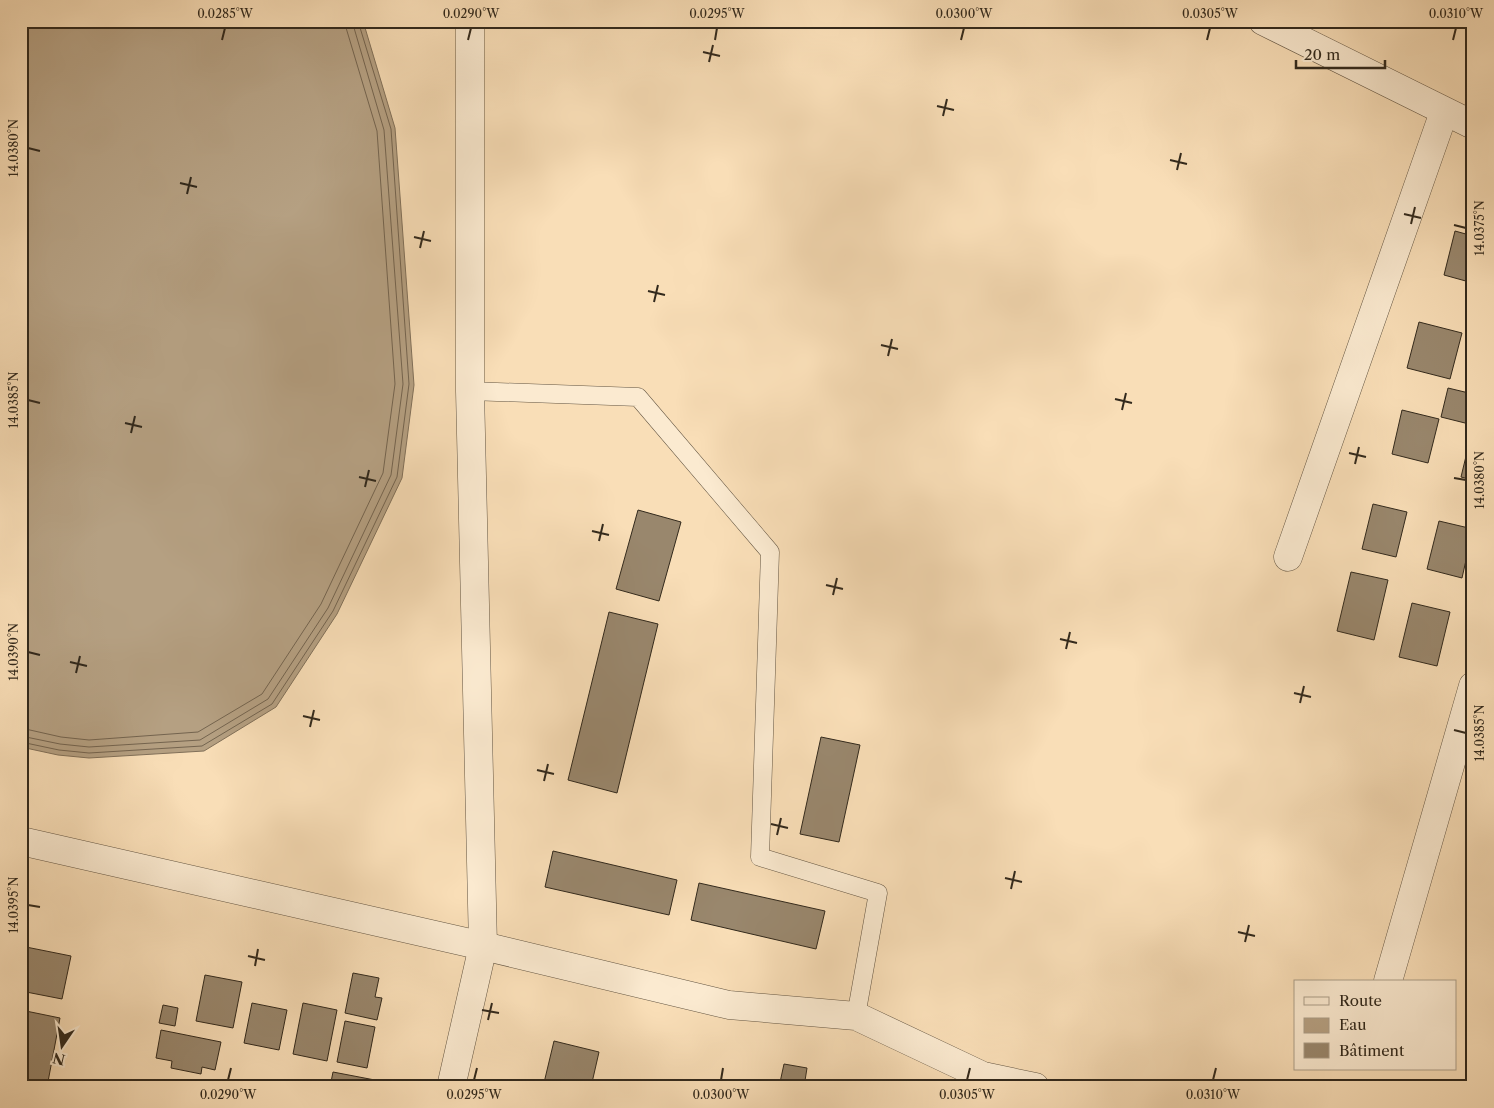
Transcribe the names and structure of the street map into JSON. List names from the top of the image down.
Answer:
{
  "legend": ["Route", "Eau", "Bâtiment"],
  "scale_bar": "20 m",
  "north": "bottom",
  "coordinates": [
    "0.0285°W",
    "0.0290°W",
    "0.0295°W",
    "0.0300°W",
    "0.0305°W",
    "0.0310°W",
    "14.0380°N",
    "14.0375°N",
    "14.0385°N",
    "14.0390°N",
    "14.0395°N"
  ]
}
